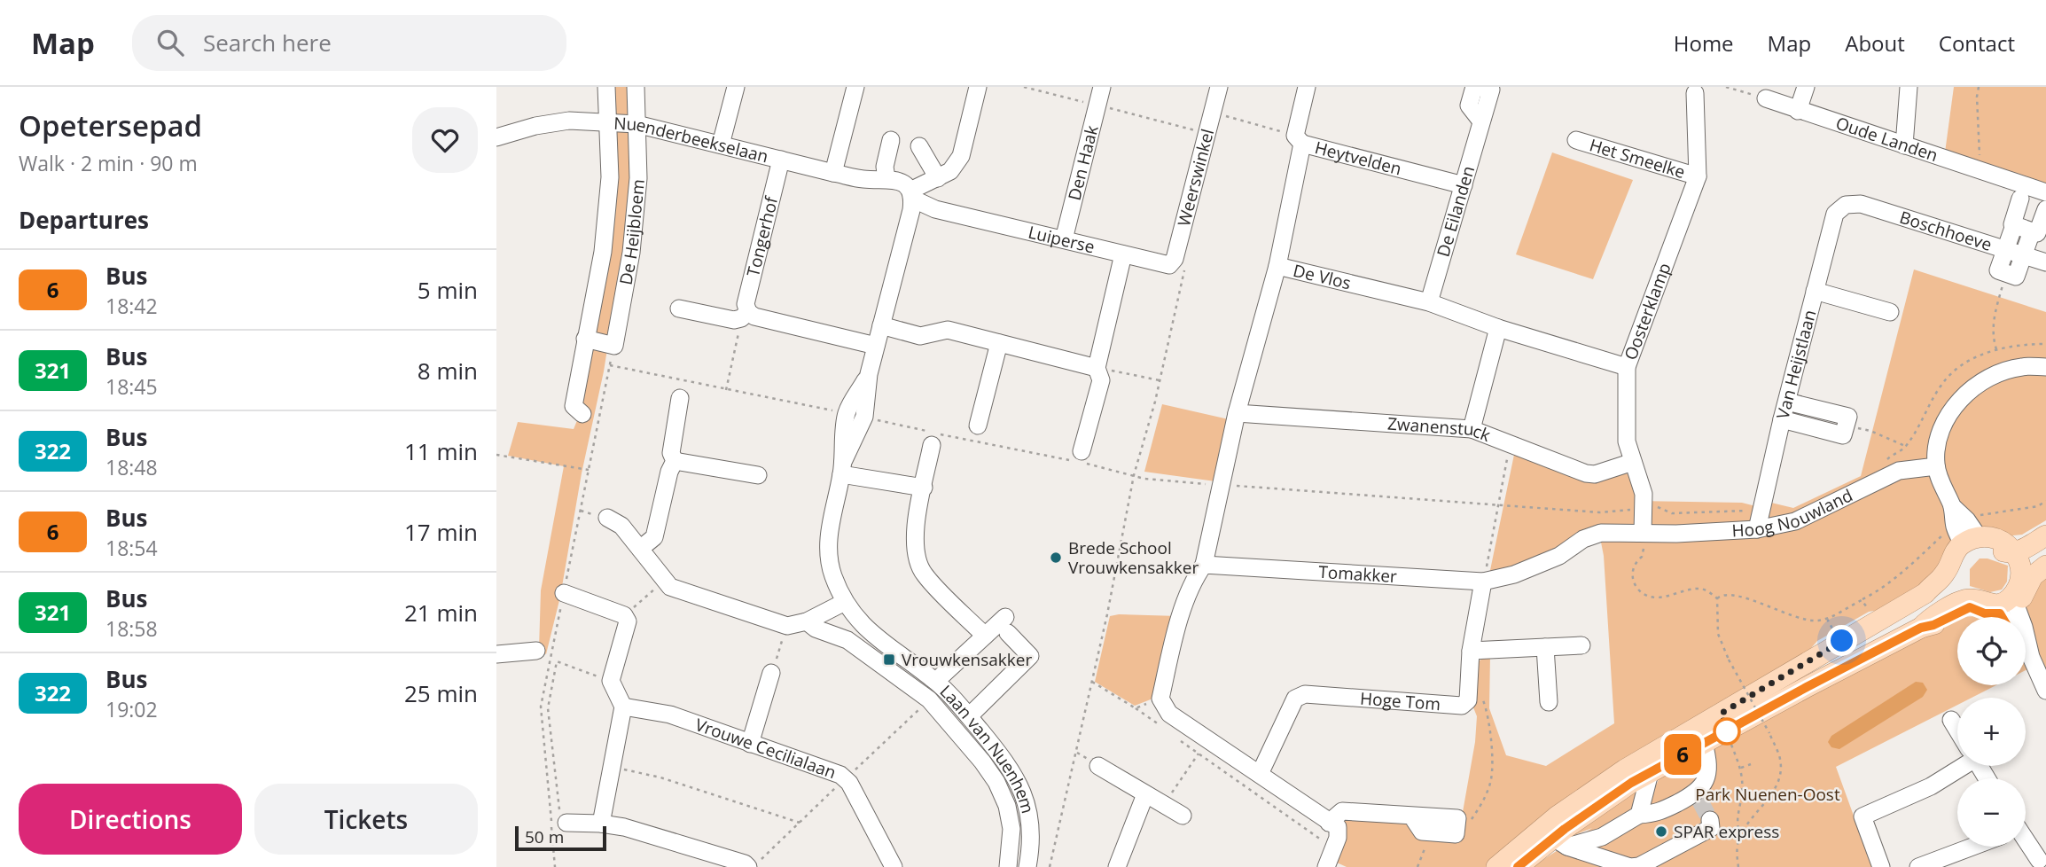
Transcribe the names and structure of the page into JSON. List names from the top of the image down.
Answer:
{
  "streets": {
    "street": [
      "Oude Landen",
      "Nuenderbeekselaan",
      "Heytvelden",
      "Het Smeelke",
      "Den Haak",
      "Weerswinkel",
      "De Eilanden",
      "Boschhoeve",
      "De Heijbloem",
      "Tongerhof",
      "Luiperse",
      "De Vlos",
      "Oosterklamp",
      "Van Heijstlaan",
      "Zwanenstuck",
      "Hoog Nouwland",
      "Tomakker",
      "Hoge Tom",
      "Vrouwe Cecilialaan",
      "Laan van Nuenhem"
    ]
  },
  "crossings": [
    ["Nuenderbeekselaan", "De Heijbloem"],
    ["Nuenderbeekselaan", "Tongerhof"],
    ["Nuenderbeekselaan", "Luiperse"],
    ["Heytvelden", "De Eilanden"],
    ["Heytvelden", "De Vlos"],
    ["Het Smeelke", "Oosterklamp"],
    ["Den Haak", "Luiperse"],
    ["Weerswinkel", "Luiperse"],
    ["De Eilanden", "De Vlos"],
    ["Boschhoeve", "Van Heijstlaan"],
    ["Luiperse", "Laan van Nuenhem"],
    ["De Vlos", "Oosterklamp"],
    ["De Vlos", "Zwanenstuck"],
    ["De Vlos", "Tomakker"],
    ["Oosterklamp", "Zwanenstuck"],
    ["Oosterklamp", "Hoog Nouwland"],
    ["Oosterklamp", "Tomakker"],
    ["Van Heijstlaan", "Hoog Nouwland"],
    ["Hoog Nouwland", "Tomakker"],
    ["Tomakker", "Hoge Tom"]
  ],
  "parks": ["Park Nuenen-Oost"],
  "places": {
    "other": ["Brede School Vrouwkensakker", "SPAR express"],
    "transit": ["Vrouwkensakker"]
  },
  "lines": ["bus line 6"],
  "scale_bar": "50 m",
  "page": {
    "header": "Map",
    "search": "Search here",
    "nav": [
      "Home",
      "Map",
      "About",
      "Contact"
    ],
    "heading": [
      ["Opetersepad", "Walk · 2 min · 90 m"],
      "Departures"
    ],
    "on_map": "6",
    "list": [
      {
        "mark": "6",
        "name": "Bus",
        "note": "18:42",
        "value": "5 min"
      },
      {
        "mark": "321",
        "name": "Bus",
        "note": "18:45",
        "value": "8 min"
      },
      {
        "mark": "322",
        "name": "Bus",
        "note": "18:48",
        "value": "11 min"
      },
      {
        "mark": "6",
        "name": "Bus",
        "note": "18:54",
        "value": "17 min"
      },
      {
        "mark": "321",
        "name": "Bus",
        "note": "18:58",
        "value": "21 min"
      },
      {
        "mark": "322",
        "name": "Bus",
        "note": "19:02",
        "value": "25 min"
      }
    ],
    "map_buttons": ["+", "−"],
    "buttons": ["Directions", "Tickets"],
    "scale": "50 m"
  }
}
